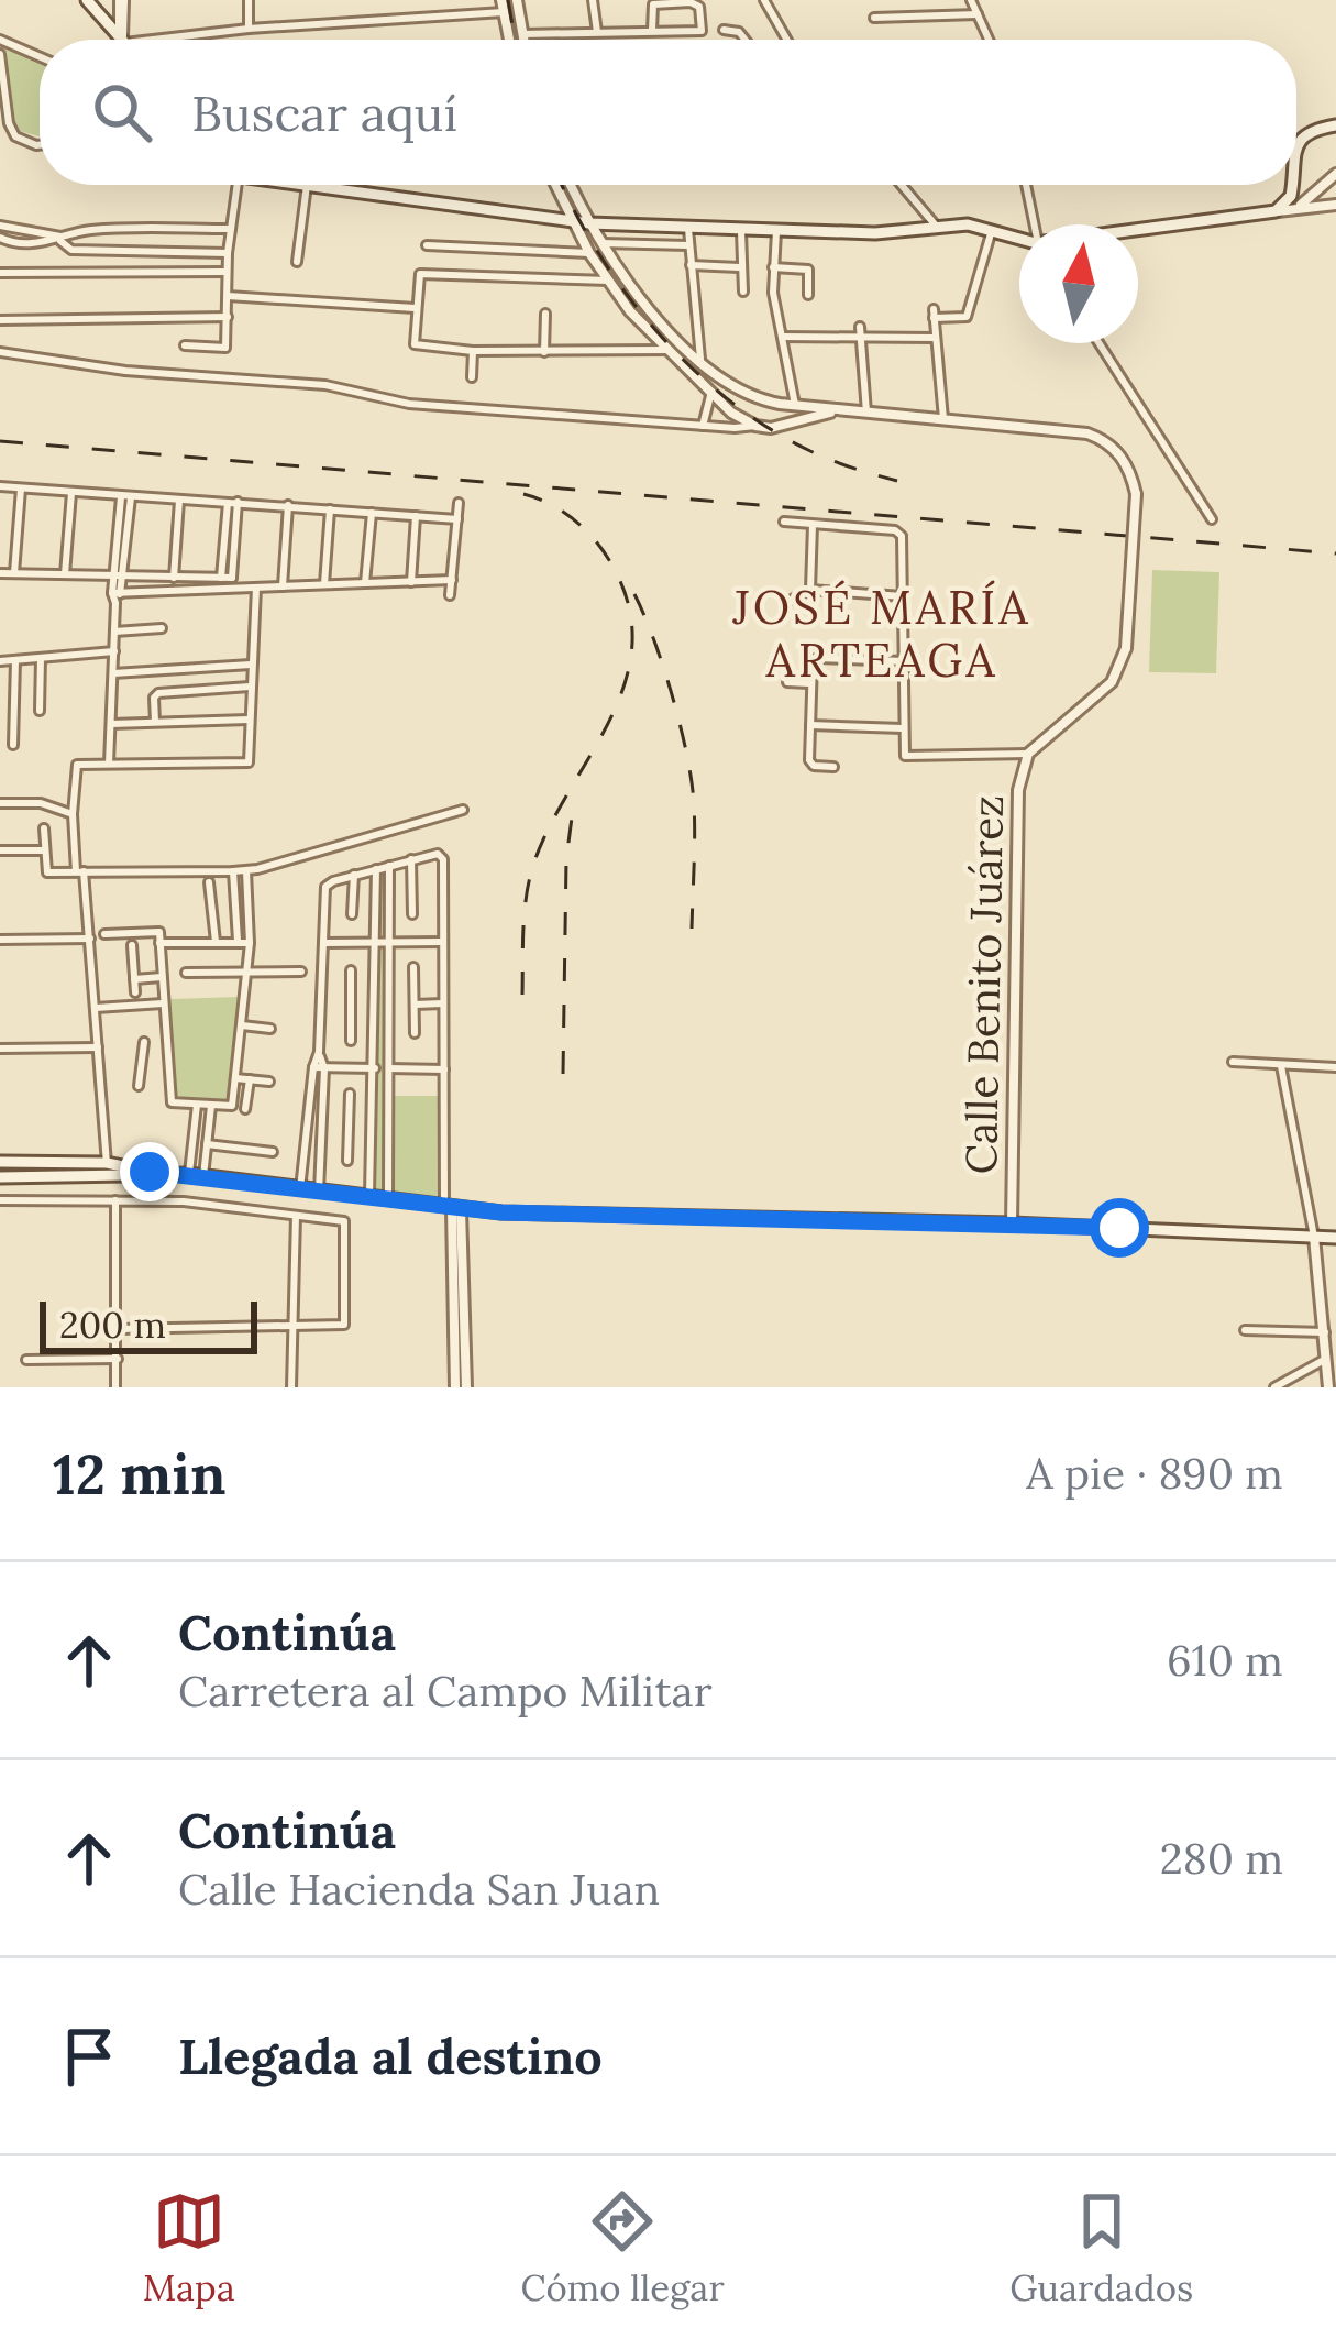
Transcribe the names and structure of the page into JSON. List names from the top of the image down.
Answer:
{
  "streets": {
    "street": ["Calle Benito Juárez"]
  },
  "districts": ["JOSÉ MARÍA ARTEAGA"],
  "scale_bar": "200 m",
  "north": "top",
  "page": {
    "search": "Buscar aquí",
    "scale": "200 m",
    "heading": ["12 min", "A pie · 890 m"],
    "list": [
      ["Continúa", "Carretera al Campo Militar", "610 m"],
      ["Continúa", "Calle Hacienda San Juan", "280 m"],
      "Llegada al destino"
    ],
    "nav": ["Mapa", "Cómo llegar", "Guardados"]
  }
}
